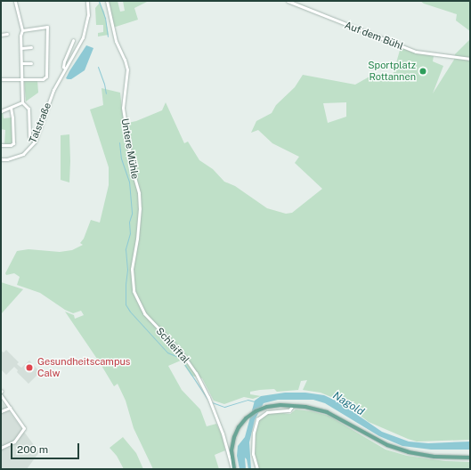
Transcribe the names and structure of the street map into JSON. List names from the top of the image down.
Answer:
{
  "streets": {
    "street": [
      "Auf dem Bühl",
      "Talstraße",
      "Untere Mühle",
      "Schleiftal"
    ]
  },
  "crossings": [
    ["Untere Mühle", "Schleiftal"]
  ],
  "water": ["Nagold"],
  "places": ["Sportplatz Rottannen", "Gesundheitscampus Calw"],
  "scale_bar": "200 m"
}
